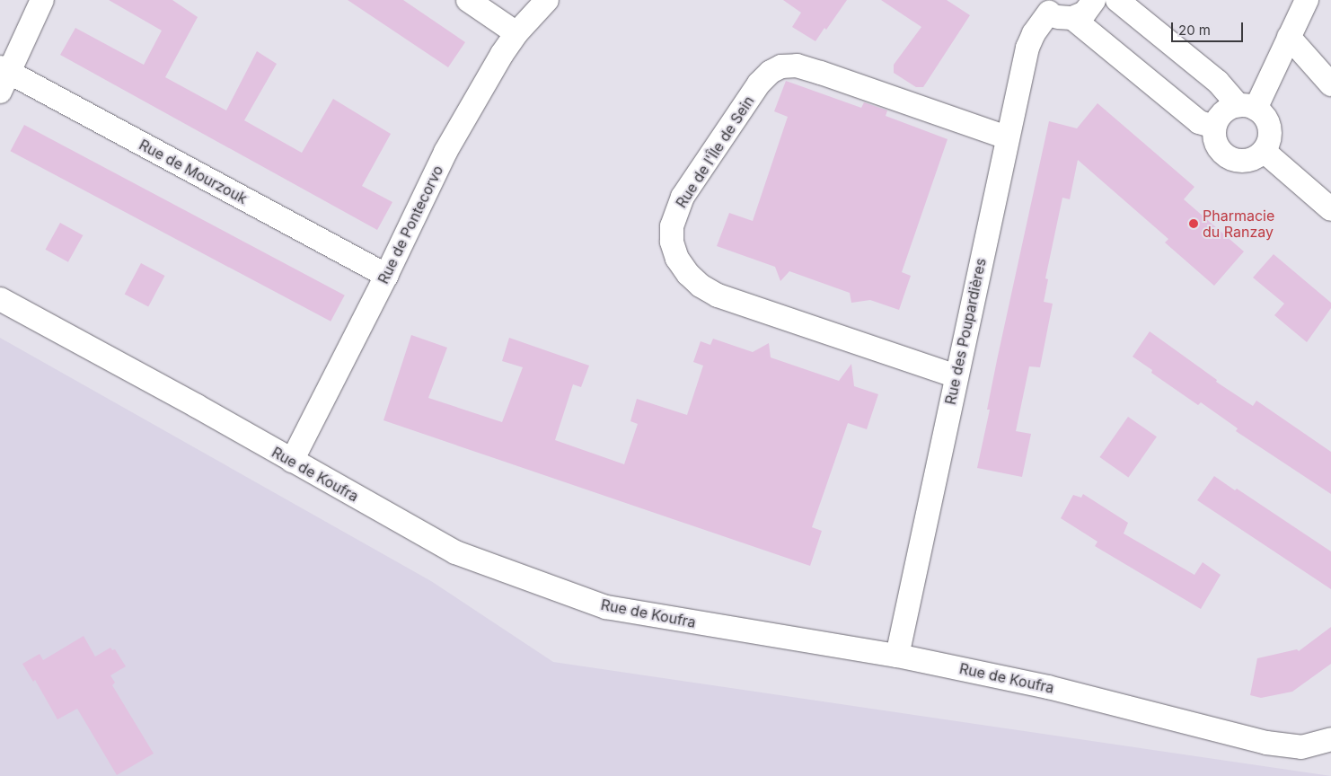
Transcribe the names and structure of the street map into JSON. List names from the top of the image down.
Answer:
{
  "streets": {
    "street": [
      "Rue de l'Île de Sein",
      "Rue de Mourzouk",
      "Rue de Pontecorvo",
      "Rue des Poupardières",
      "Rue de Koufra"
    ]
  },
  "crossings": [
    ["Rue de l'Île de Sein", "Rue des Poupardières"],
    ["Rue de Mourzouk", "Rue de Pontecorvo"],
    ["Rue de Pontecorvo", "Rue de Koufra"],
    ["Rue des Poupardières", "Rue de Koufra"]
  ],
  "places": ["Pharmacie du Ranzay"],
  "scale_bar": "20 m"
}
